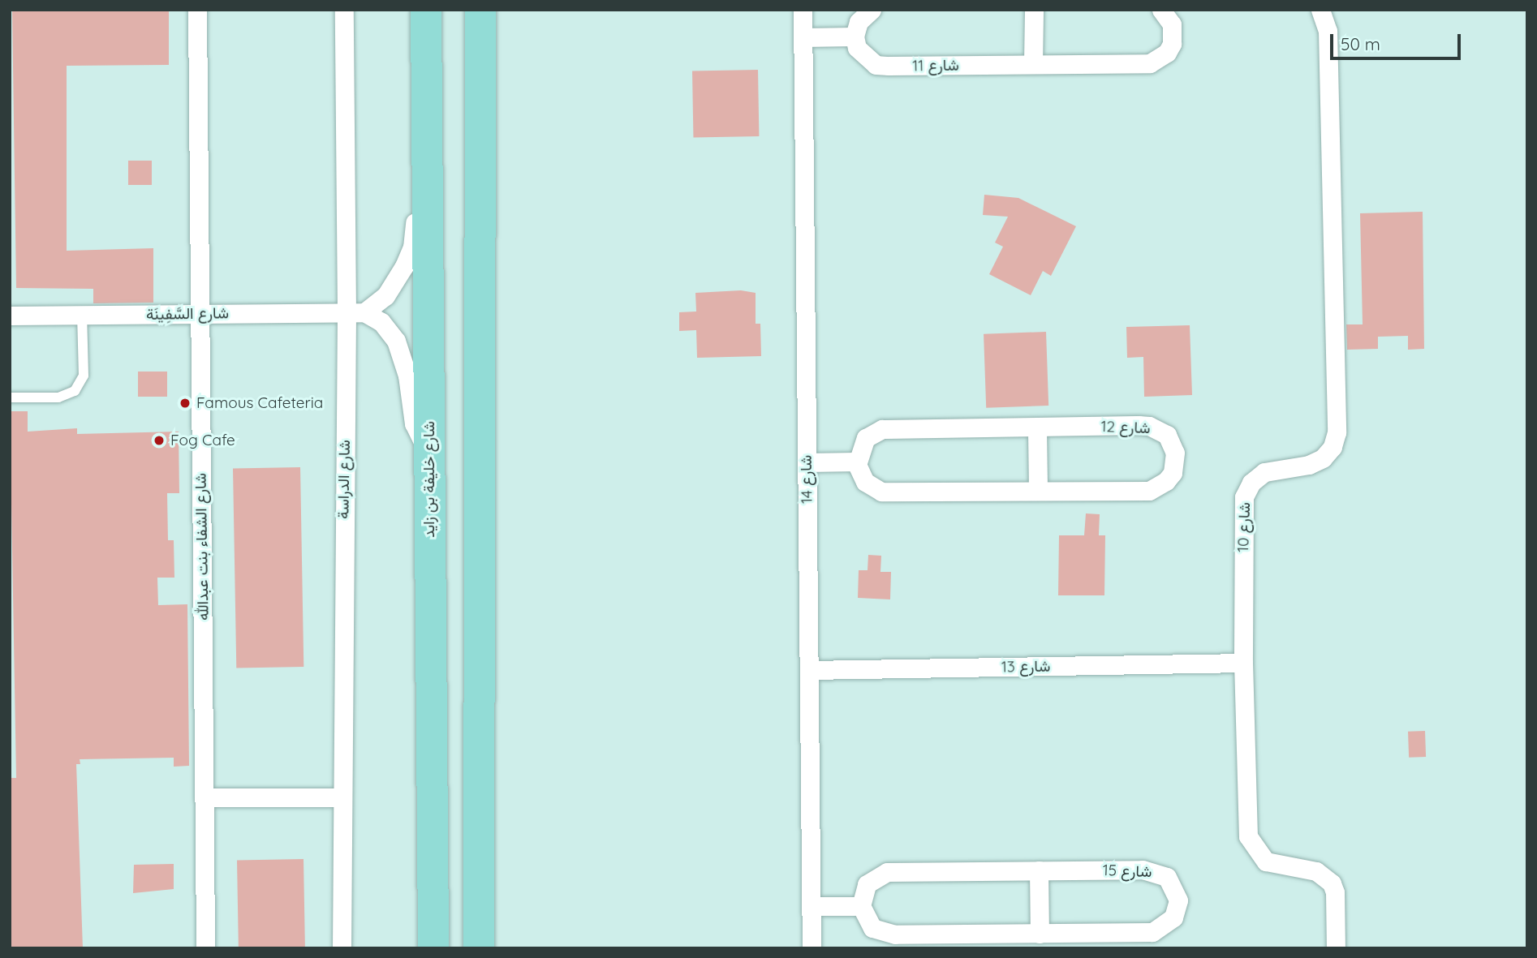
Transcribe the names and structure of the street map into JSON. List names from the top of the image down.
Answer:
{
  "streets": {
    "highway": ["شارع خليفة بن زايد"],
    "street": [
      "شارع 11",
      "شارع السَّفِينَة",
      "شارع 12",
      "شارع الدراسة",
      "شارع 14",
      "شارع 10",
      "شارع الشفاء بنت عبدالله",
      "شارع 13",
      "شارع 15"
    ]
  },
  "crossings": [
    ["شارع السَّفِينَة", "شارع الدراسة"],
    ["شارع السَّفِينَة", "شارع الشفاء بنت عبدالله"],
    ["شارع 14", "شارع 13"],
    ["شارع 10", "شارع 13"]
  ],
  "places": ["Famous Cafeteria", "Fog Cafe"],
  "scale_bar": "50 m"
}
